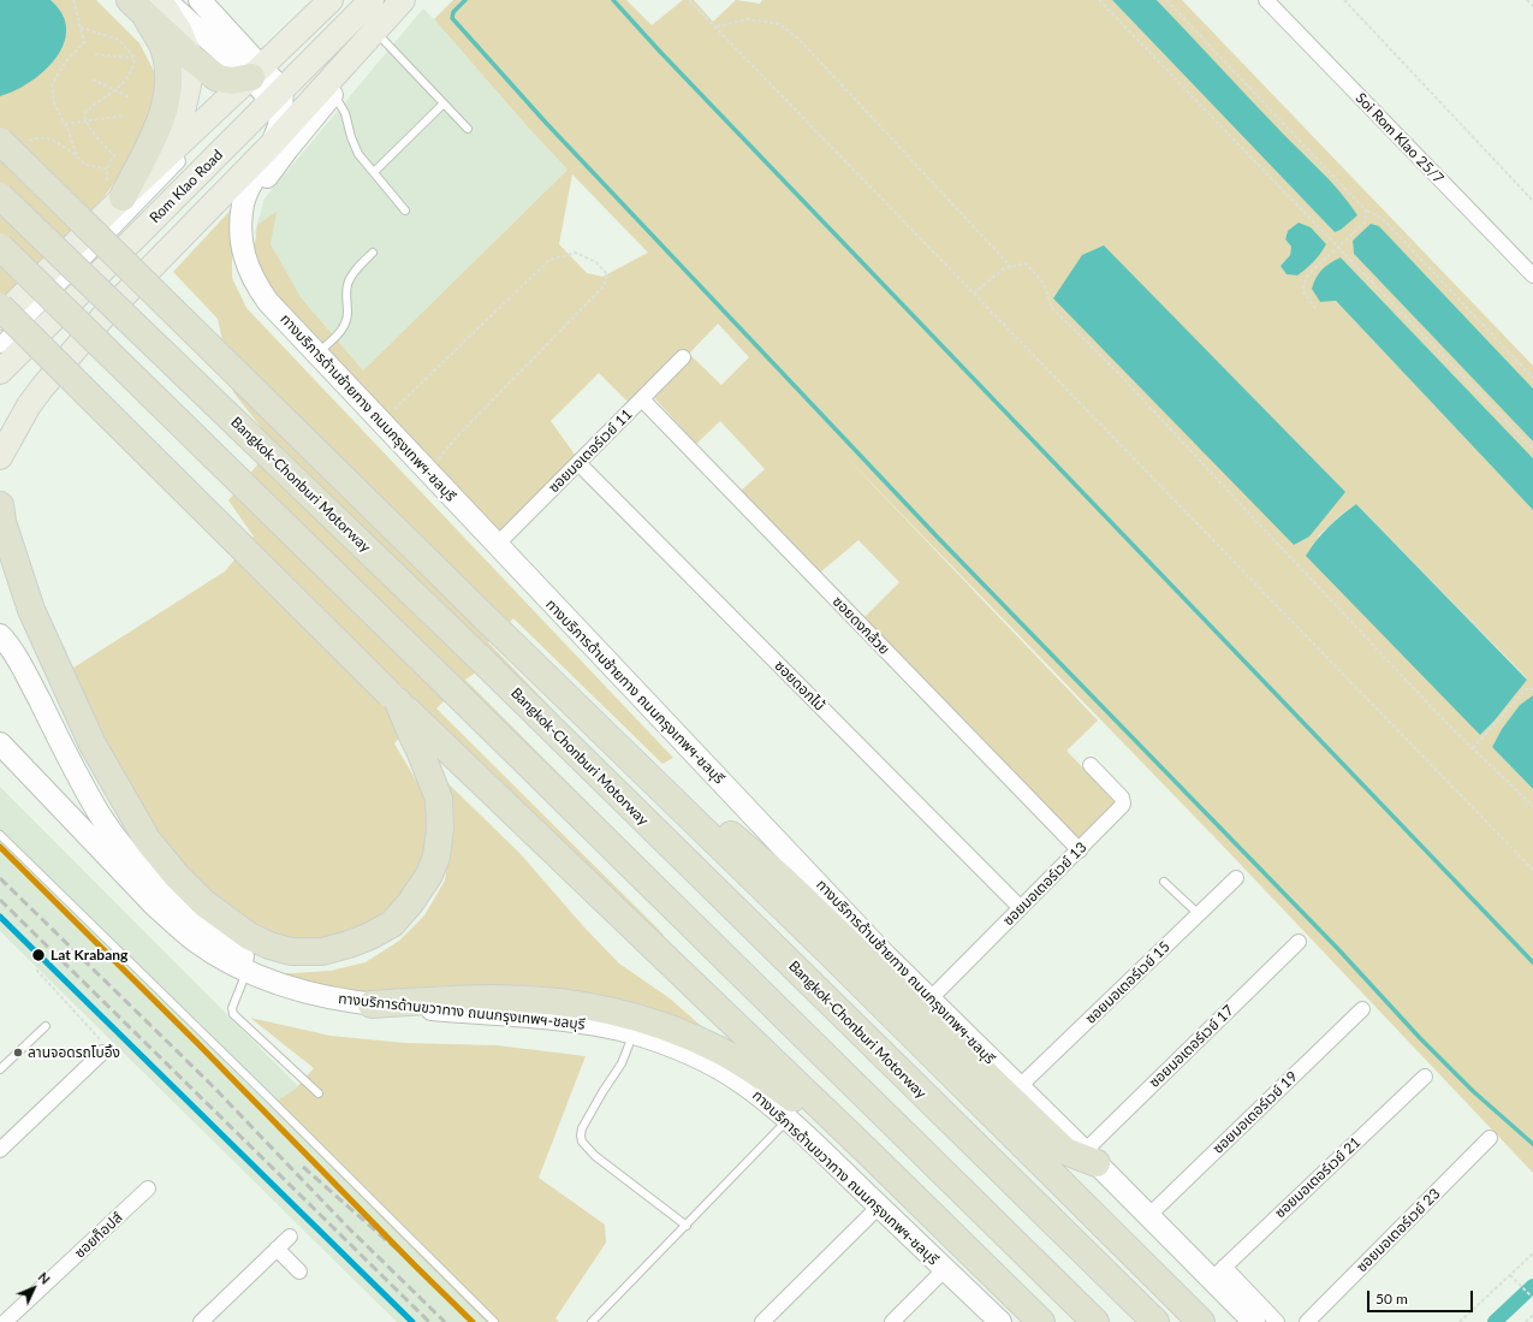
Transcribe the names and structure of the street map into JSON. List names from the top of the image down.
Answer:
{
  "streets": {
    "highway": ["Bangkok-Chonburi Motorway"],
    "main road": ["Rom Klao Road", "ทางบริการด้านซ้ายทาง ถนนกรุงเทพฯ-ชลบุรี", "ทางบริการด้านขวาทาง ถนนกรุงเทพฯ-ชลบุรี"],
    "street": [
      "Soi Rom Klao 25/7",
      "ซอยมอเตอร์เวย์ 11",
      "ซอยดงกล้วย",
      "ซอยดอกไม้",
      "ซอยมอเตอร์เวย์ 13",
      "ซอยมอเตอร์เวย์ 15",
      "ซอยมอเตอร์เวย์ 17",
      "ซอยมอเตอร์เวย์ 19",
      "ซอยมอเตอร์เวย์ 21",
      "ซอยมอเตอร์เวย์ 23",
      "ซอยท็อปส์"
    ]
  },
  "crossings": [
    ["Rom Klao Road", "ทางบริการด้านซ้ายทาง ถนนกรุงเทพฯ-ชลบุรี"],
    ["ทางบริการด้านซ้ายทาง ถนนกรุงเทพฯ-ชลบุรี", "ซอยมอเตอร์เวย์ 11"],
    ["ทางบริการด้านซ้ายทาง ถนนกรุงเทพฯ-ชลบุรี", "ซอยมอเตอร์เวย์ 13"],
    ["ทางบริการด้านซ้ายทาง ถนนกรุงเทพฯ-ชลบุรี", "ซอยมอเตอร์เวย์ 15"],
    ["ทางบริการด้านซ้ายทาง ถนนกรุงเทพฯ-ชลบุรี", "ซอยมอเตอร์เวย์ 17"],
    ["ทางบริการด้านซ้ายทาง ถนนกรุงเทพฯ-ชลบุรี", "ซอยมอเตอร์เวย์ 19"],
    ["ทางบริการด้านซ้ายทาง ถนนกรุงเทพฯ-ชลบุรี", "ซอยมอเตอร์เวย์ 21"],
    ["ซอยมอเตอร์เวย์ 11", "ซอยดงกล้วย"],
    ["ซอยมอเตอร์เวย์ 11", "ซอยดอกไม้"],
    ["ซอยดงกล้วย", "ซอยมอเตอร์เวย์ 13"],
    ["ซอยดอกไม้", "ซอยมอเตอร์เวย์ 13"]
  ],
  "places": ["Lat Krabang", "ลานจอดรถโบอิ้ง"],
  "scale_bar": "50 m",
  "north": "top right"
}
